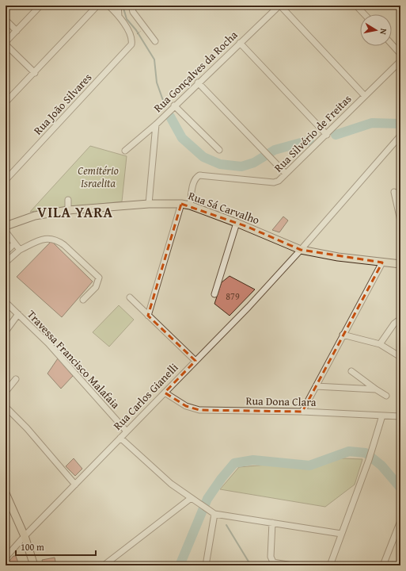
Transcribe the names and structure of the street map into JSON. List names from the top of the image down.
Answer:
{
  "streets": {
    "main road": ["Rua Sá Carvalho"],
    "street": [
      "Rua Gonçalves da Rocha",
      "Rua João Silvares",
      "Rua Silvério de Freitas",
      "Travessa Francisco Malafaia",
      "Rua Carlos Gianelli",
      "Rua Dona Clara"
    ]
  },
  "crossings": [
    ["Rua Silvério de Freitas", "Rua Sá Carvalho"],
    ["Rua Sá Carvalho", "Rua Carlos Gianelli"],
    ["Travessa Francisco Malafaia", "Rua Carlos Gianelli"],
    ["Rua Carlos Gianelli", "Rua Dona Clara"]
  ],
  "districts": ["VILA YARA"],
  "parks": ["Cemitério Israelita"],
  "house_numbers": ["879"],
  "scale_bar": "100 m",
  "north": "right"
}
